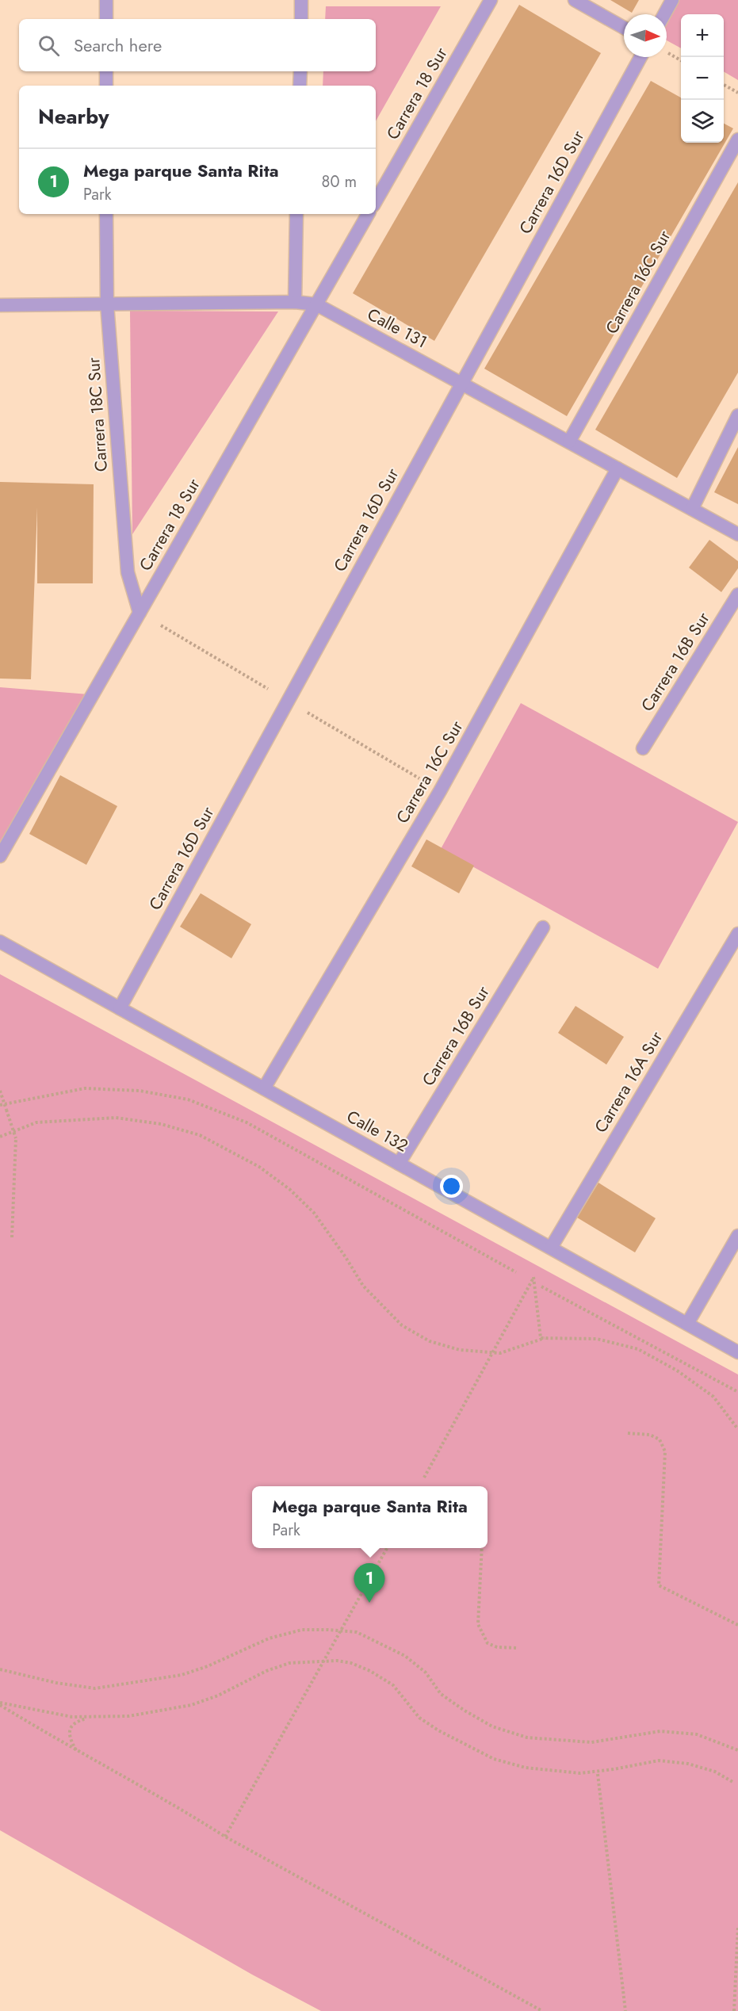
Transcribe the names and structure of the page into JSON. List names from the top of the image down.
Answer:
{
  "streets": {
    "street": [
      "Carrera 18 Sur",
      "Carrera 16D Sur",
      "Carrera 16C Sur",
      "Calle 131",
      "Carrera 18C Sur",
      "Carrera 16B Sur",
      "Carrera 16A Sur",
      "Calle 132"
    ]
  },
  "crossings": [
    ["Carrera 18 Sur", "Calle 131"],
    ["Carrera 18 Sur", "Carrera 18C Sur"],
    ["Carrera 16D Sur", "Calle 131"],
    ["Carrera 16D Sur", "Calle 132"],
    ["Carrera 16C Sur", "Calle 131"],
    ["Carrera 16C Sur", "Calle 132"],
    ["Calle 131", "Carrera 18C Sur"],
    ["Carrera 16B Sur", "Calle 132"],
    ["Carrera 16A Sur", "Calle 132"]
  ],
  "north": "right",
  "page": {
    "map_buttons": ["+", "−"],
    "search": "Search here",
    "heading": "Nearby",
    "list": [
      {
        "mark": "1",
        "name": "Mega parque Santa Rita",
        "note": "Park",
        "value": "80 m"
      }
    ],
    "popup": ["Mega parque Santa Rita", "Park"],
    "pins": "1"
  }
}
